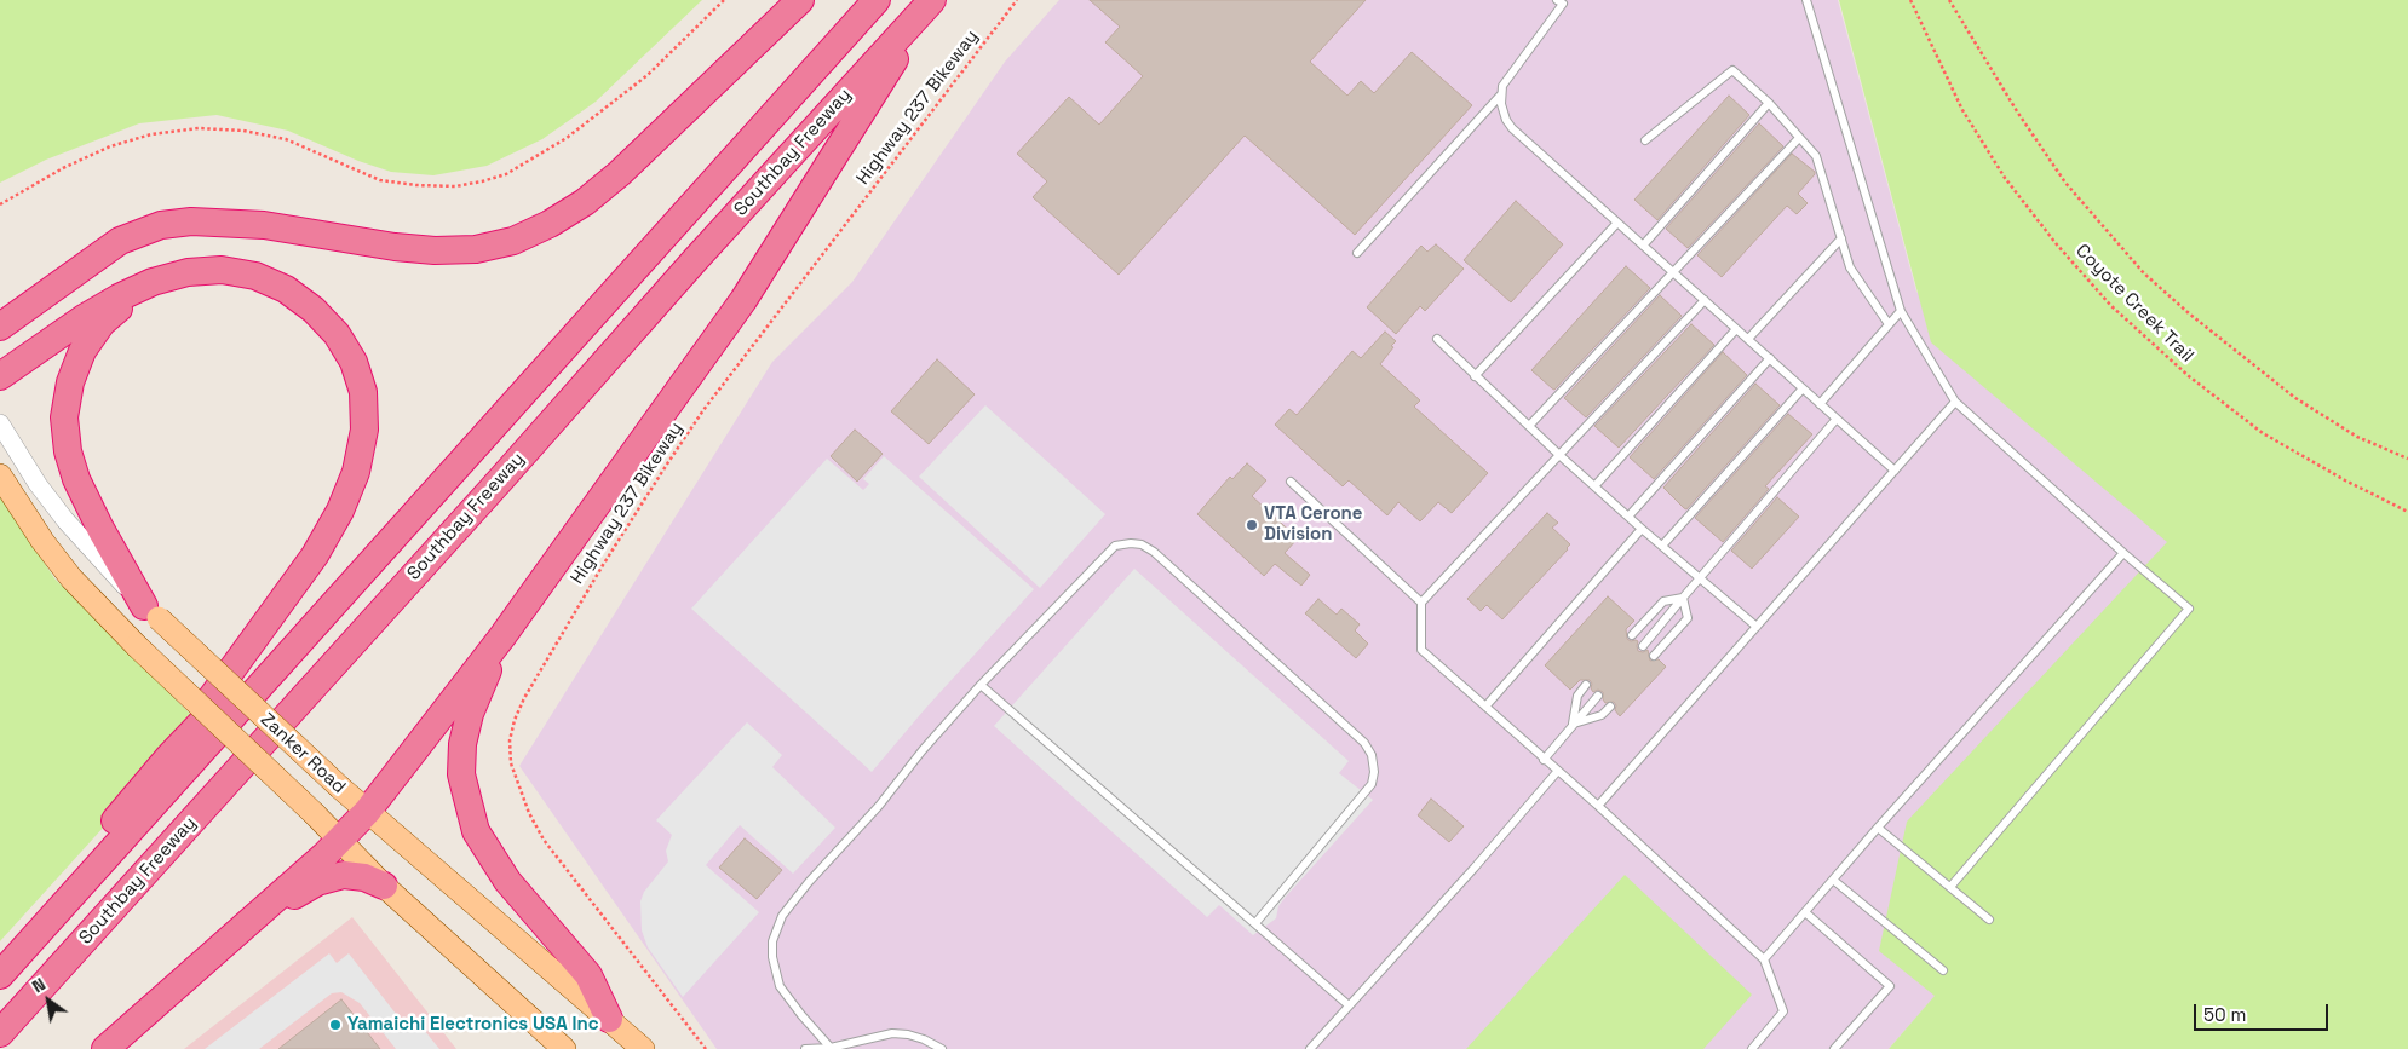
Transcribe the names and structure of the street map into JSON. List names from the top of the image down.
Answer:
{
  "streets": {
    "highway": ["Southbay Freeway"],
    "main road": ["Zanker Road"],
    "path": ["Highway 237 Bikeway", "Coyote Creek Trail"]
  },
  "places": ["VTA Cerone Division", "Yamaichi Electronics USA Inc"],
  "scale_bar": "50 m",
  "north": "top left"
}
